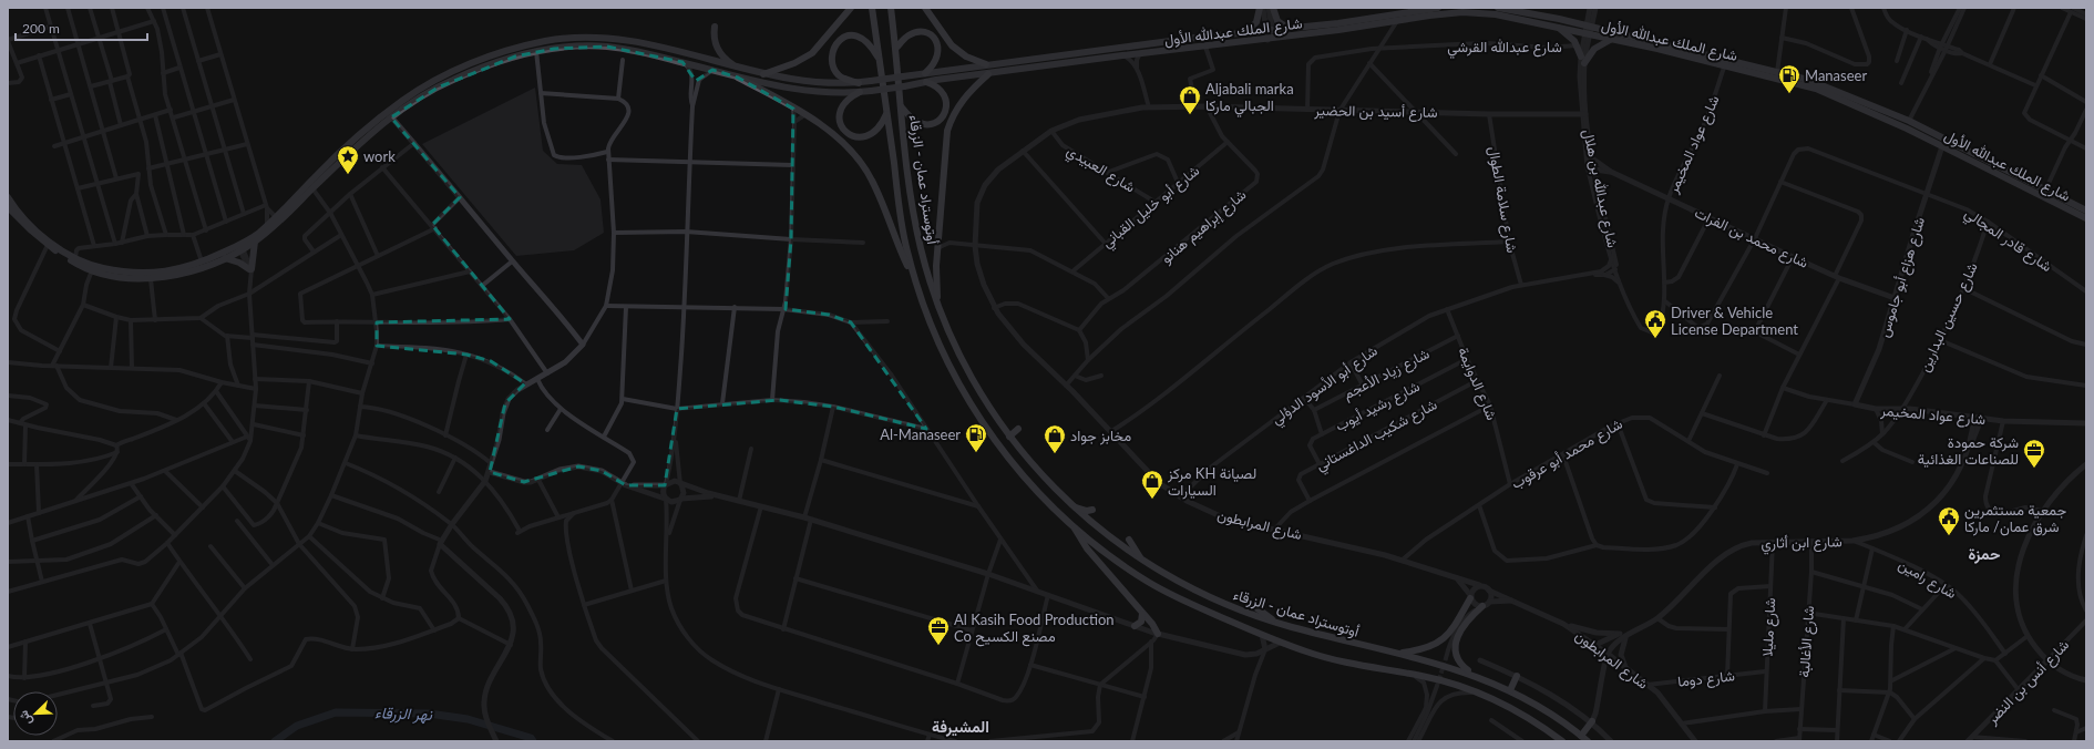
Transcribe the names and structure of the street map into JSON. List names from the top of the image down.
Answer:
{
  "streets": {
    "highway": ["أوتوستراد عمان - الزرقاء"],
    "main road": ["شارع الملك عبدالله الأول"],
    "street": [
      "شارع عبدالله القرشي",
      "شارع أسيد بن الحضير",
      "شارع عواد المخيمر",
      "شارع العبيدي",
      "شارع عبدالله بن هلال",
      "شارع سلامة الطوال",
      "شارع أبو خليل القباني",
      "شارع إبراهيم هنانو",
      "شارع محمد بن الفرات",
      "شارع قادر المجالي",
      "شارع هزاع أبو جاموس",
      "شارع حسين البدارين",
      "شارع زياد الأعجم",
      "شارع الدوايمة",
      "شارع أبو الأسود الدؤلي",
      "شارع رشيد أيوب",
      "شارع شكيب الداغستاني",
      "شارع محمد أبو عرقوب",
      "شارع المرابطون",
      "شارع ابن أثاري",
      "شارع رامين",
      "شارع مليلا",
      "شارع الأغالبة",
      "شارع دوما",
      "شارع أنس بن النضر"
    ]
  },
  "crossings": [
    ["شارع الملك عبدالله الأول", "شارع عواد المخيمر"],
    ["شارع الملك عبدالله الأول", "شارع عبدالله بن هلال"],
    ["شارع الملك عبدالله الأول", "شارع هزاع أبو جاموس"],
    ["شارع عبدالله القرشي", "شارع أسيد بن الحضير"],
    ["شارع أسيد بن الحضير", "شارع العبيدي"],
    ["شارع أسيد بن الحضير", "شارع عبدالله بن هلال"],
    ["شارع أسيد بن الحضير", "شارع سلامة الطوال"],
    ["شارع أسيد بن الحضير", "شارع إبراهيم هنانو"],
    ["شارع أسيد بن الحضير", "شارع المرابطون"],
    ["شارع عواد المخيمر", "شارع عبدالله بن هلال"],
    ["شارع عواد المخيمر", "شارع محمد بن الفرات"],
    ["شارع عواد المخيمر", "شارع هزاع أبو جاموس"],
    ["شارع عواد المخيمر", "شارع حسين البدارين"],
    ["شارع عواد المخيمر", "شارع ابن أثاري"],
    ["شارع العبيدي", "شارع أبو خليل القباني"],
    ["شارع عبدالله بن هلال", "شارع محمد بن الفرات"],
    ["شارع سلامة الطوال", "شارع أبو الأسود الدؤلي"],
    ["شارع أبو خليل القباني", "شارع إبراهيم هنانو"],
    ["شارع محمد بن الفرات", "شارع هزاع أبو جاموس"],
    ["شارع قادر المجالي", "شارع هزاع أبو جاموس"],
    ["شارع قادر المجالي", "شارع حسين البدارين"],
    ["شارع زياد الأعجم", "شارع الدوايمة"],
    ["شارع الدوايمة", "شارع أبو الأسود الدؤلي"],
    ["شارع الدوايمة", "شارع رشيد أيوب"],
    ["شارع الدوايمة", "شارع شكيب الداغستاني"],
    ["شارع الدوايمة", "شارع محمد أبو عرقوب"],
    ["شارع أبو الأسود الدؤلي", "شارع المرابطون"],
    ["شارع رشيد أيوب", "شارع شكيب الداغستاني"],
    ["شارع شكيب الداغستاني", "شارع المرابطون"],
    ["شارع محمد أبو عرقوب", "شارع المرابطون"],
    ["شارع المرابطون", "شارع ابن أثاري"],
    ["شارع المرابطون", "شارع دوما"],
    ["شارع ابن أثاري", "شارع رامين"],
    ["شارع ابن أثاري", "شارع مليلا"],
    ["شارع ابن أثاري", "شارع الأغالبة"],
    ["شارع مليلا", "شارع دوما"]
  ],
  "districts": ["حمزة", "المشيرفة"],
  "water": ["نهر الزرقاء"],
  "places": {
    "fuel station": ["Manaseer", "Al-Manaseer"],
    "shop": ["Aljabali marka الجبالي ماركا", "مخابز جواد", "مركز KH لصيانة السيارات"],
    "place": ["work"],
    "public building": ["Driver & Vehicle License Department", "جمعية مستثمرين شرق عمان/ ماركا"],
    "office": ["شركة حمودة للصناعات الغذائية", "Al Kasih Food Production Co مصنع الكسيح"]
  },
  "scale_bar": "200 m",
  "north": "bottom left"
}
